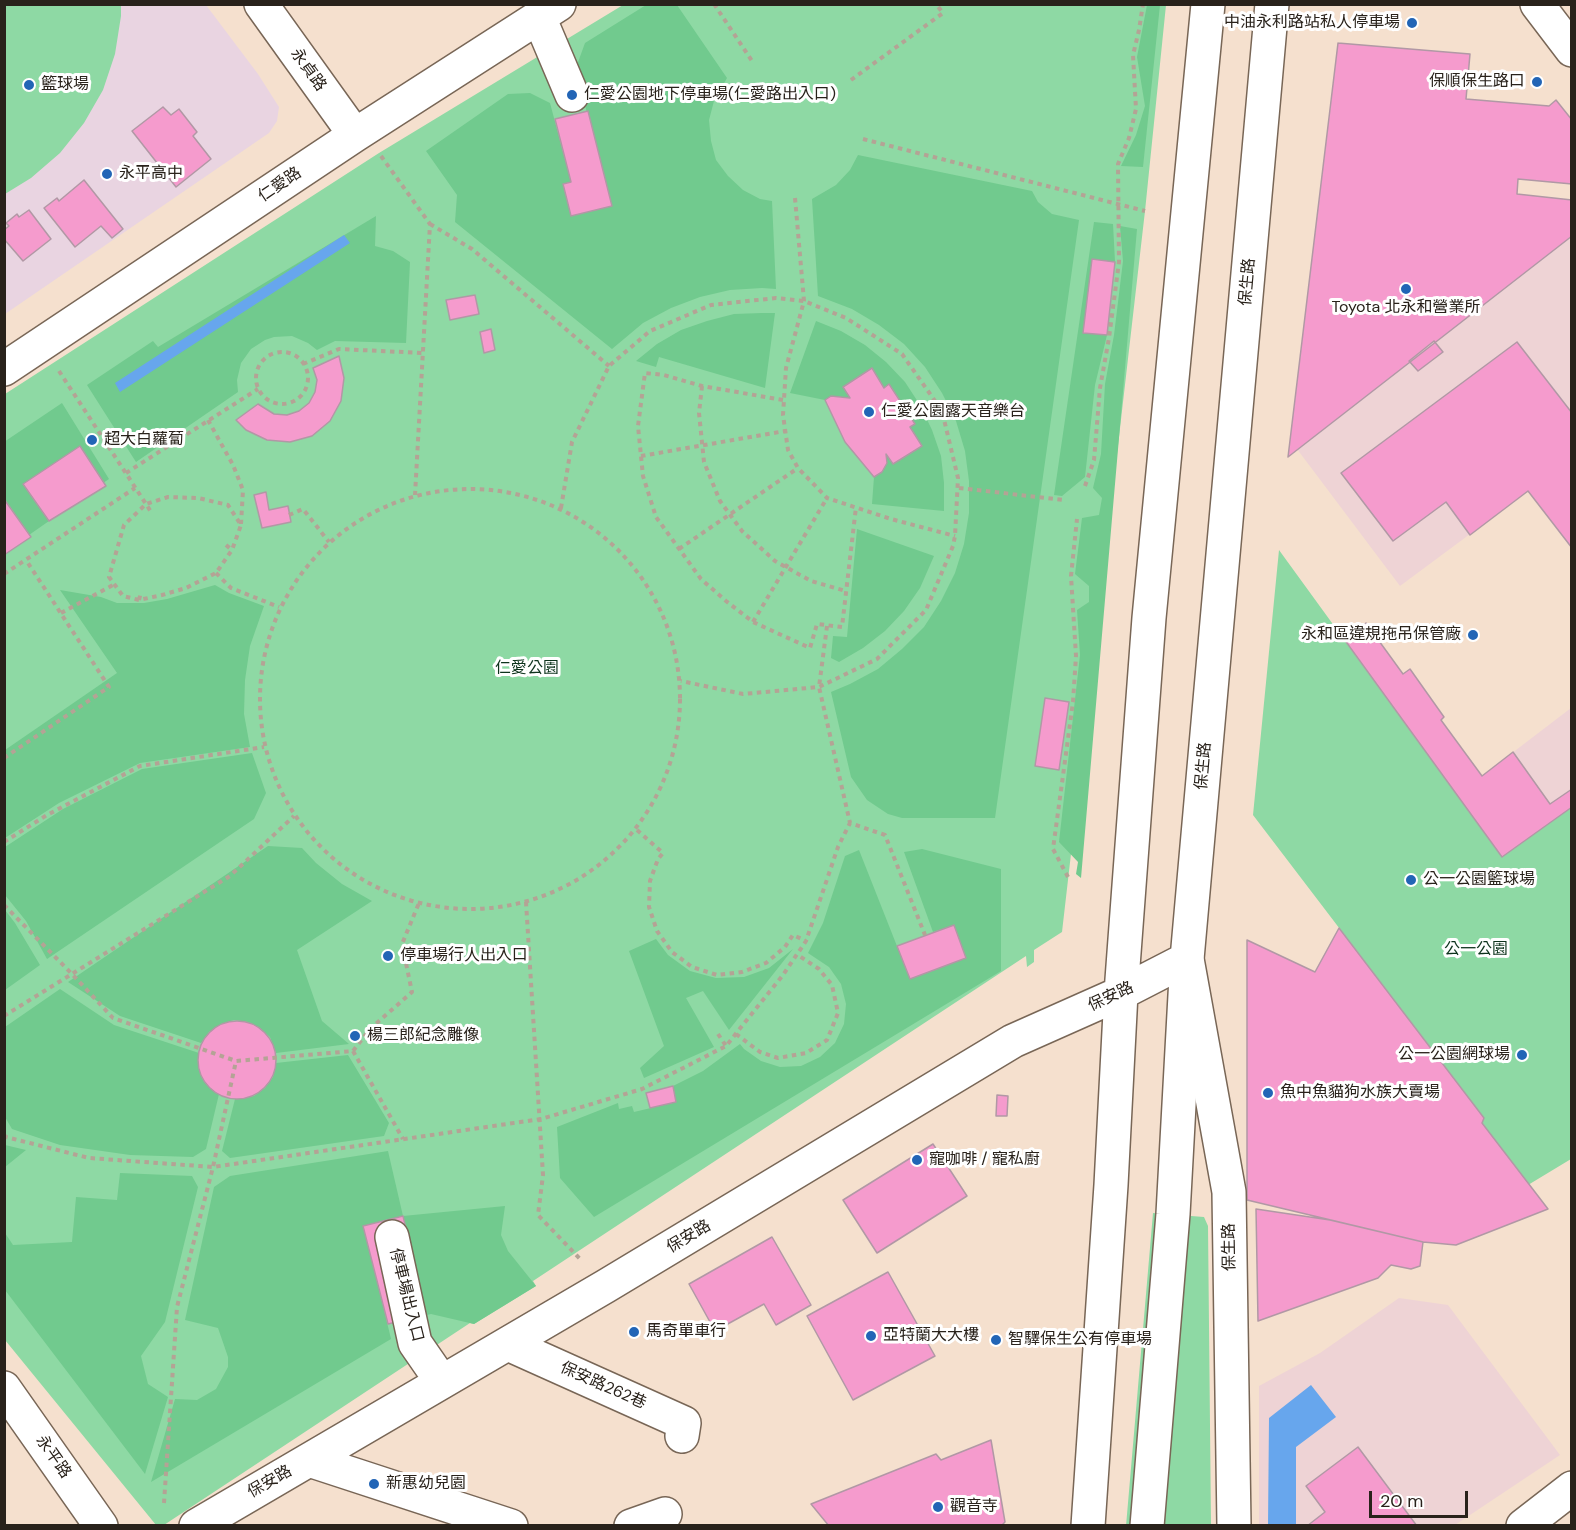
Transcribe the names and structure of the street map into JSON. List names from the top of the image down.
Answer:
{
  "streets": {
    "main road": [
      "永貞路",
      "仁愛路",
      "保生路",
      "保安路",
      "停車場出入口",
      "保安路262巷",
      "永平路"
    ]
  },
  "crossings": [
    ["永貞路", "仁愛路"],
    ["保生路", "保安路"],
    ["保安路", "停車場出入口"],
    ["保安路", "保安路262巷"]
  ],
  "parks": ["仁愛公園", "公一公園"],
  "places": [
    "中油永利路站私人停車場",
    "保順保生路口",
    "籃球場",
    "仁愛公園地下停車場(仁愛路出入口)",
    "永平高中",
    "Toyota 北永和營業所",
    "仁愛公園露天音樂台",
    "超大白蘿蔔",
    "永和區違規拖吊保管廠",
    "公一公園籃球場",
    "停車場行人出入口",
    "楊三郎紀念雕像",
    "公一公園網球場",
    "魚中魚貓狗水族大賣場",
    "寵咖啡 / 寵私廚",
    "馬奇單車行",
    "亞特蘭大大樓",
    "智驛保生公有停車場",
    "新惠幼兒園",
    "觀音寺"
  ],
  "scale_bar": "20 m"
}
